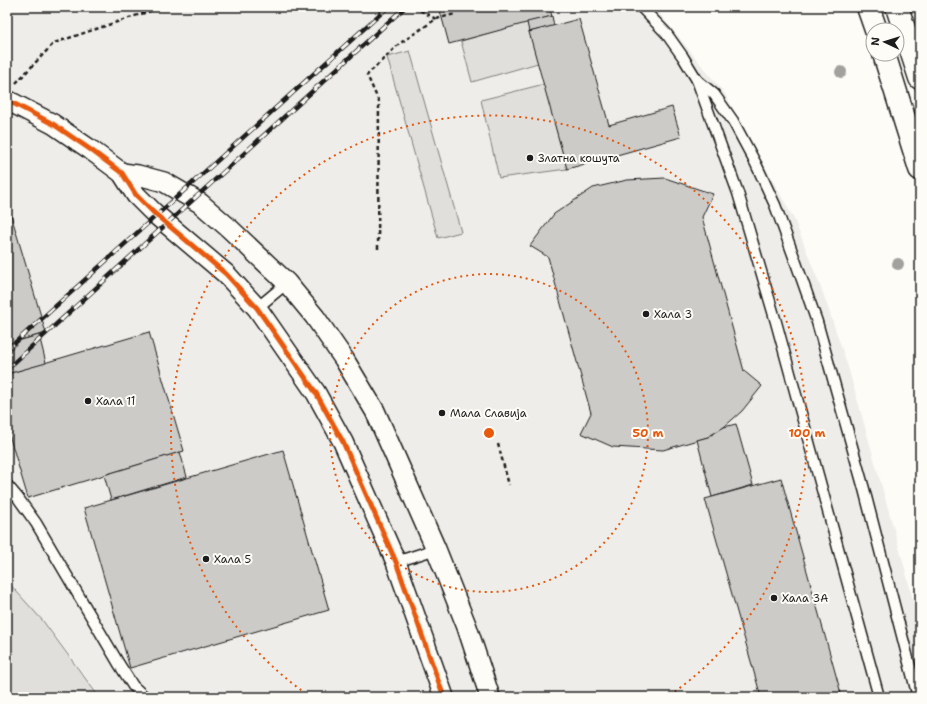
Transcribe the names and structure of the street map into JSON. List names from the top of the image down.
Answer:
{
  "places": [
    "Златна кошута",
    "Хала 3",
    "Хала 11",
    "Мала Славија",
    "Хала 5",
    "Хала 3А"
  ],
  "north": "left",
  "rings": ["50 m", "100 m"]
}
